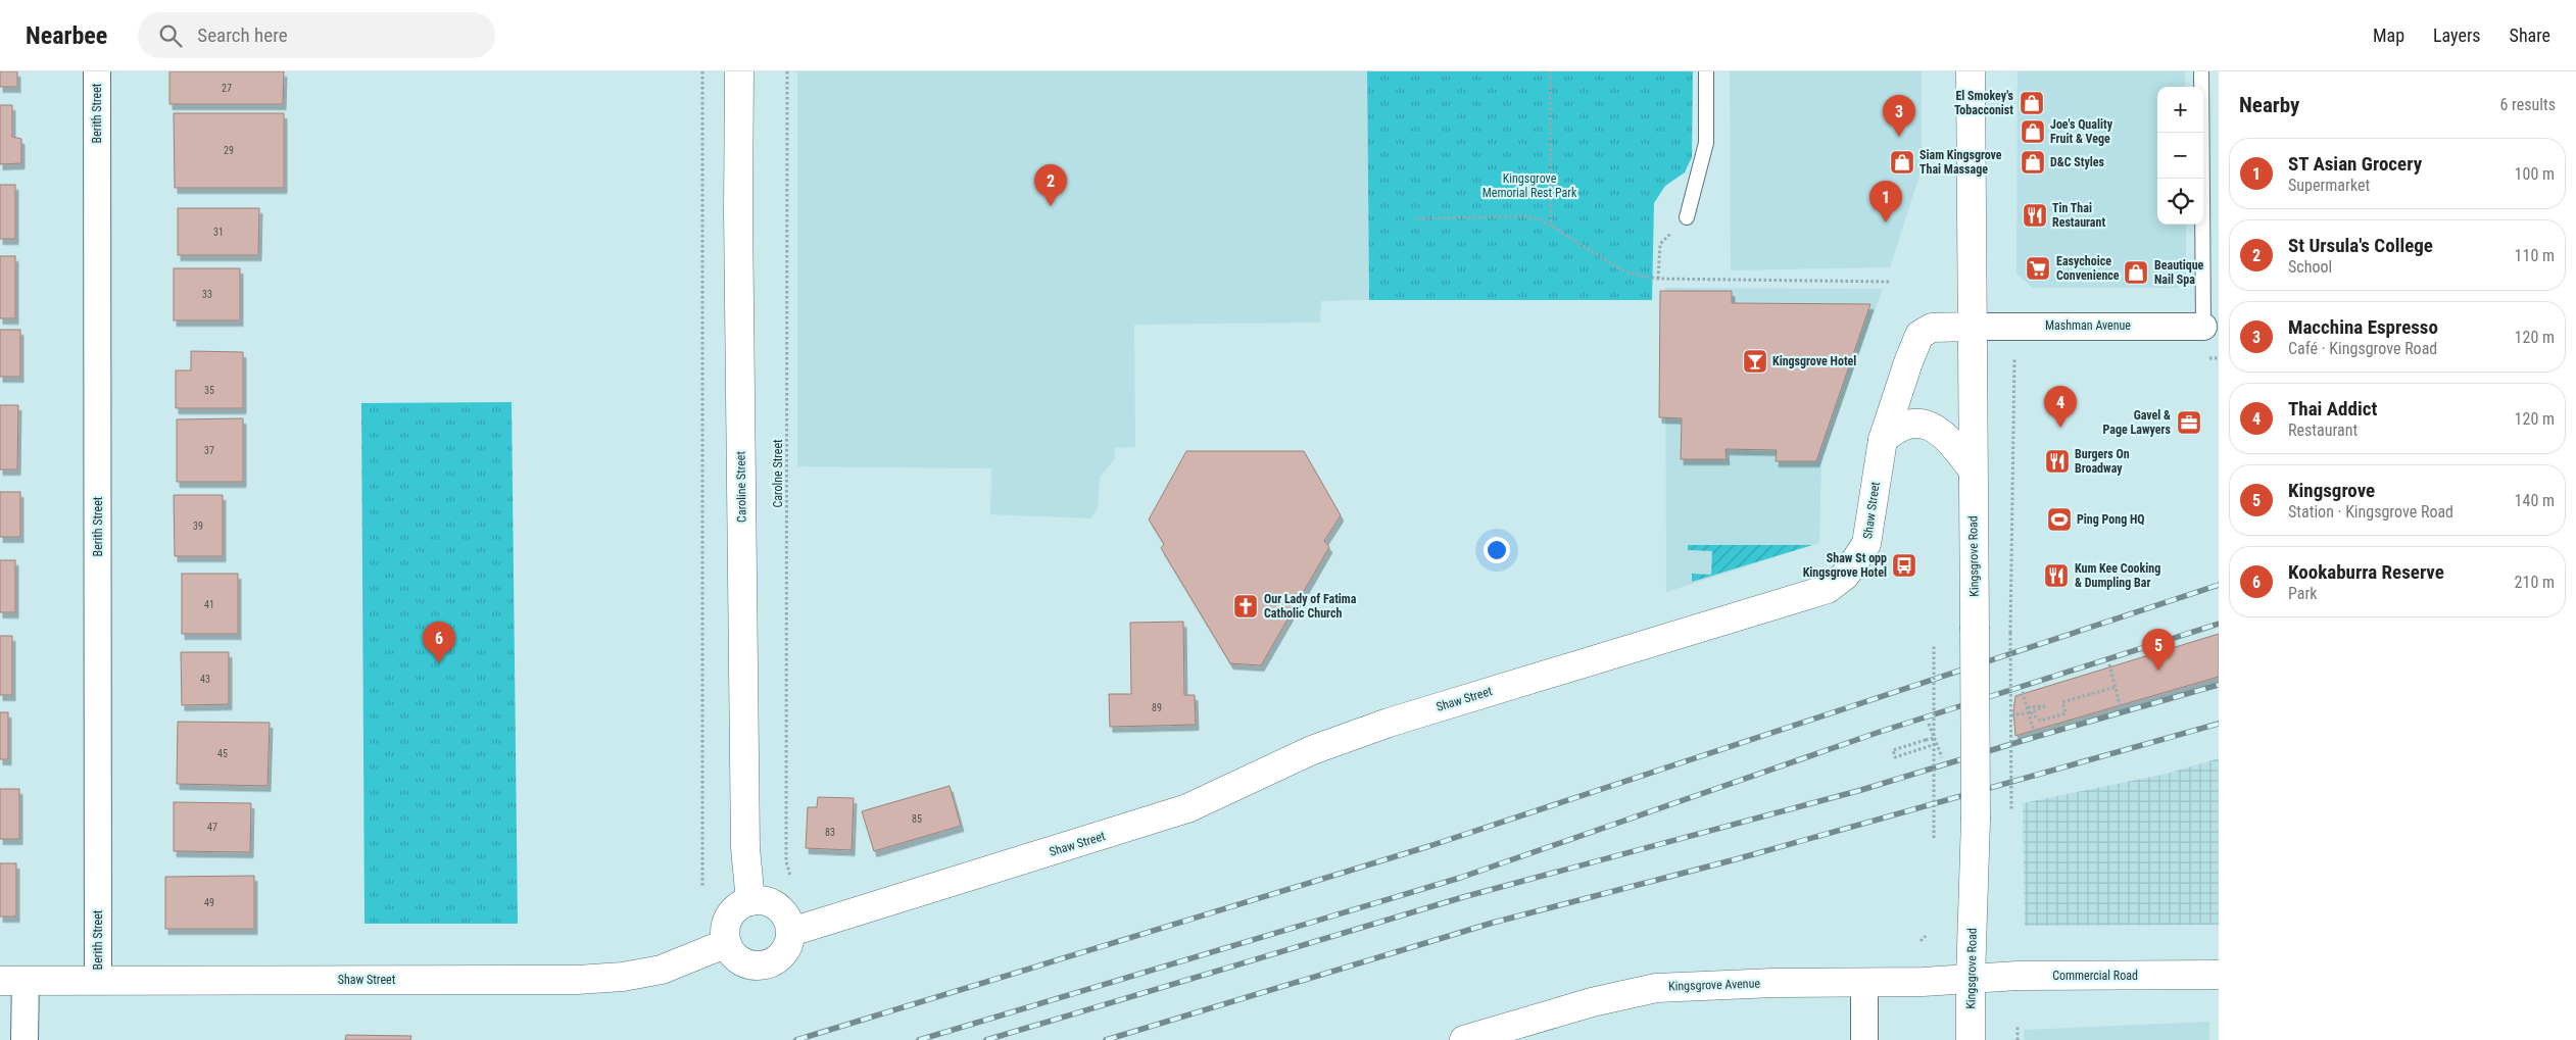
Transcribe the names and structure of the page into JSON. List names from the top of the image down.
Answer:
{
  "streets": {
    "street": [
      "Berith Street",
      "Mashman Avenue",
      "Caroline Street",
      "Shaw Street",
      "Kingsgrove Road",
      "Commercial Road",
      "Kingsgrove Avenue"
    ],
    "path": ["Carolne Street"]
  },
  "crossings": [
    ["Berith Street", "Shaw Street"],
    ["Mashman Avenue", "Shaw Street"],
    ["Mashman Avenue", "Kingsgrove Road"],
    ["Caroline Street", "Shaw Street"],
    ["Shaw Street", "Kingsgrove Road"],
    ["Kingsgrove Road", "Commercial Road"],
    ["Kingsgrove Road", "Kingsgrove Avenue"],
    ["Commercial Road", "Kingsgrove Avenue"]
  ],
  "parks": ["Kingsgrove Memorial Rest Park"],
  "places": {
    "shop": [
      "El Smokey's Tobacconist",
      "Joe's Quality Fruit & Vege",
      "Siam Kingsgrove Thai Massage",
      "D&C Styles",
      "Beautique Nail Spa"
    ],
    "restaurant": ["Tin Thai Restaurant", "Burgers On Broadway", "Kum Kee Cooking & Dumpling Bar"],
    "supermarket": ["Easychoice Convenience"],
    "bar": ["Kingsgrove Hotel"],
    "office": ["Gavel & Page Lawyers"],
    "sports": ["Ping Pong HQ"],
    "bus stop": ["Shaw St opp Kingsgrove Hotel"],
    "church": ["Our Lady of Fatima Catholic Church"]
  },
  "house_numbers": [
    "27",
    "29",
    "31",
    "33",
    "35",
    "37",
    "39",
    "41",
    "43",
    "89",
    "45",
    "85",
    "47",
    "83",
    "49"
  ],
  "page": {
    "header": "Nearbee",
    "search": "Search here",
    "nav": ["Map", "Layers", "Share"],
    "heading": ["Nearby", "6 results"],
    "map_buttons": ["+", "−"],
    "pins": [
      "3",
      "2",
      "1",
      "4",
      "6",
      "5"
    ],
    "list": [
      {
        "mark": "1",
        "name": "ST Asian Grocery",
        "note": "Supermarket",
        "value": "100 m"
      },
      {
        "mark": "2",
        "name": "St Ursula's College",
        "note": "School",
        "value": "110 m"
      },
      {
        "mark": "3",
        "name": "Macchina Espresso",
        "note": "Café · Kingsgrove Road",
        "value": "120 m"
      },
      {
        "mark": "4",
        "name": "Thai Addict",
        "note": "Restaurant",
        "value": "120 m"
      },
      {
        "mark": "5",
        "name": "Kingsgrove",
        "note": "Station · Kingsgrove Road",
        "value": "140 m"
      },
      {
        "mark": "6",
        "name": "Kookaburra Reserve",
        "note": "Park",
        "value": "210 m"
      }
    ]
  }
}
